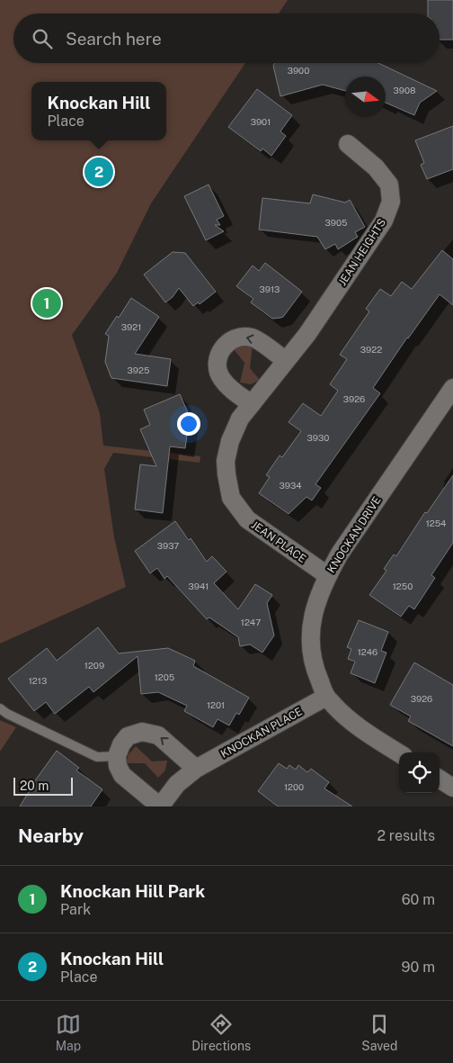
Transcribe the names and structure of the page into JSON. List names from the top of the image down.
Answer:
{
  "streets": {
    "street": [
      "JEAN HEIGHTS",
      "KNOCKAN DRIVE",
      "JEAN PLACE",
      "KNOCKAN PLACE"
    ]
  },
  "crossings": [
    ["JEAN HEIGHTS", "JEAN PLACE"],
    ["KNOCKAN DRIVE", "JEAN PLACE"],
    ["KNOCKAN DRIVE", "KNOCKAN PLACE"]
  ],
  "house_numbers": [
    "3900",
    "3908",
    "3901",
    "3905",
    "3913",
    "3921",
    "3922",
    "3925",
    "3926",
    "3930",
    "3934",
    "1254",
    "3937",
    "3941",
    "1250",
    "1247",
    "1246",
    "1209",
    "1205",
    "1213",
    "3926",
    "1201",
    "1200"
  ],
  "scale_bar": "20 m",
  "north": "right",
  "page": {
    "search": "Search here",
    "popup": ["Knockan Hill", "Place"],
    "pins": ["2", "1"],
    "scale": "20 m",
    "heading": ["Nearby", "2 results"],
    "list": [
      {
        "mark": "1",
        "name": "Knockan Hill Park",
        "note": "Park",
        "value": "60 m"
      },
      {
        "mark": "2",
        "name": "Knockan Hill",
        "note": "Place",
        "value": "90 m"
      }
    ],
    "nav": ["Map", "Directions", "Saved"]
  }
}
